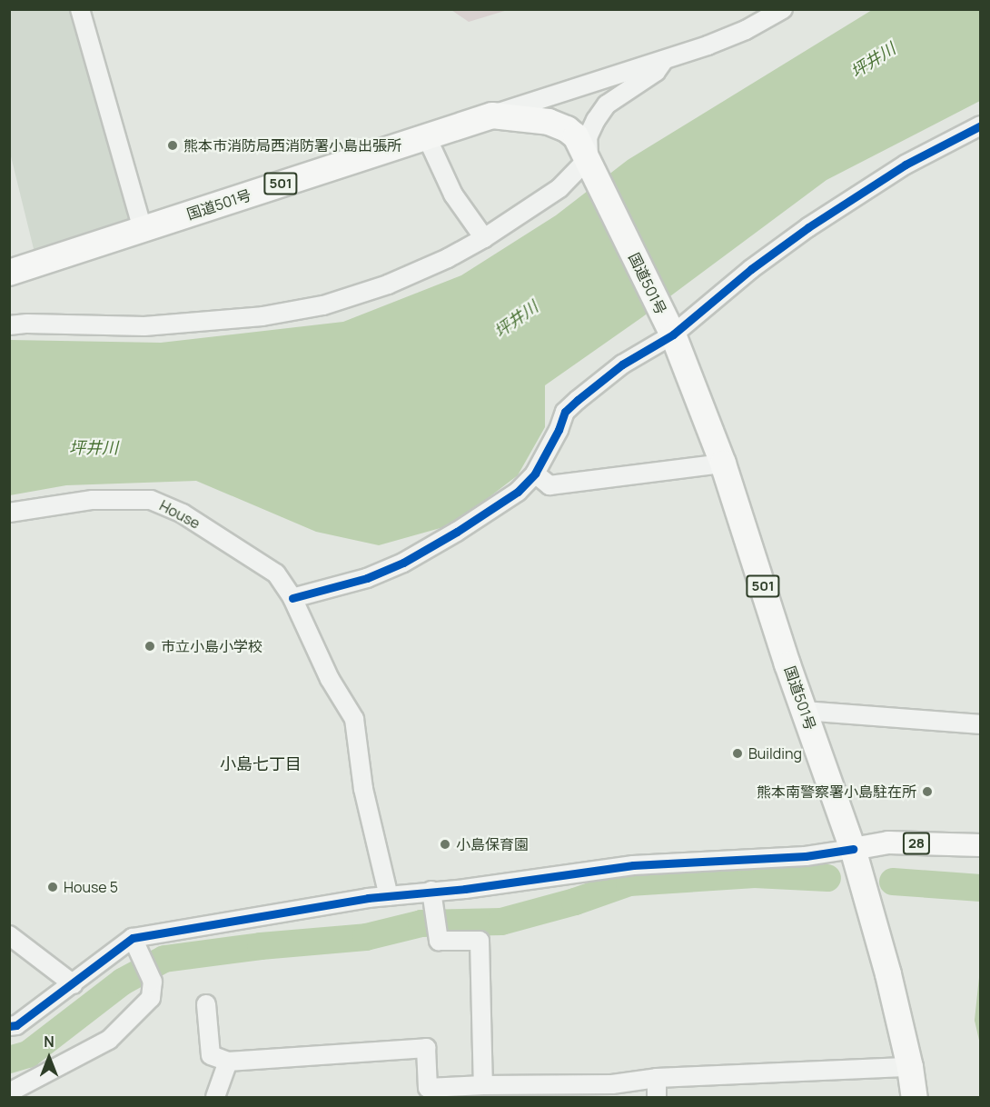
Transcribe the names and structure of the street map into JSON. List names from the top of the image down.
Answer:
{
  "streets": {
    "highway": ["501", "国道501号"],
    "main road": ["28"],
    "street": ["House"]
  },
  "crossings": [
    ["国道501号", "28"]
  ],
  "districts": ["小島七丁目"],
  "water": ["坪井川"],
  "places": [
    "熊本市消防局西消防署小島出張所",
    "市立小島小学校",
    "Building",
    "熊本南警察署小島駐在所",
    "小島保育園",
    "House 5"
  ],
  "north": "top"
}
